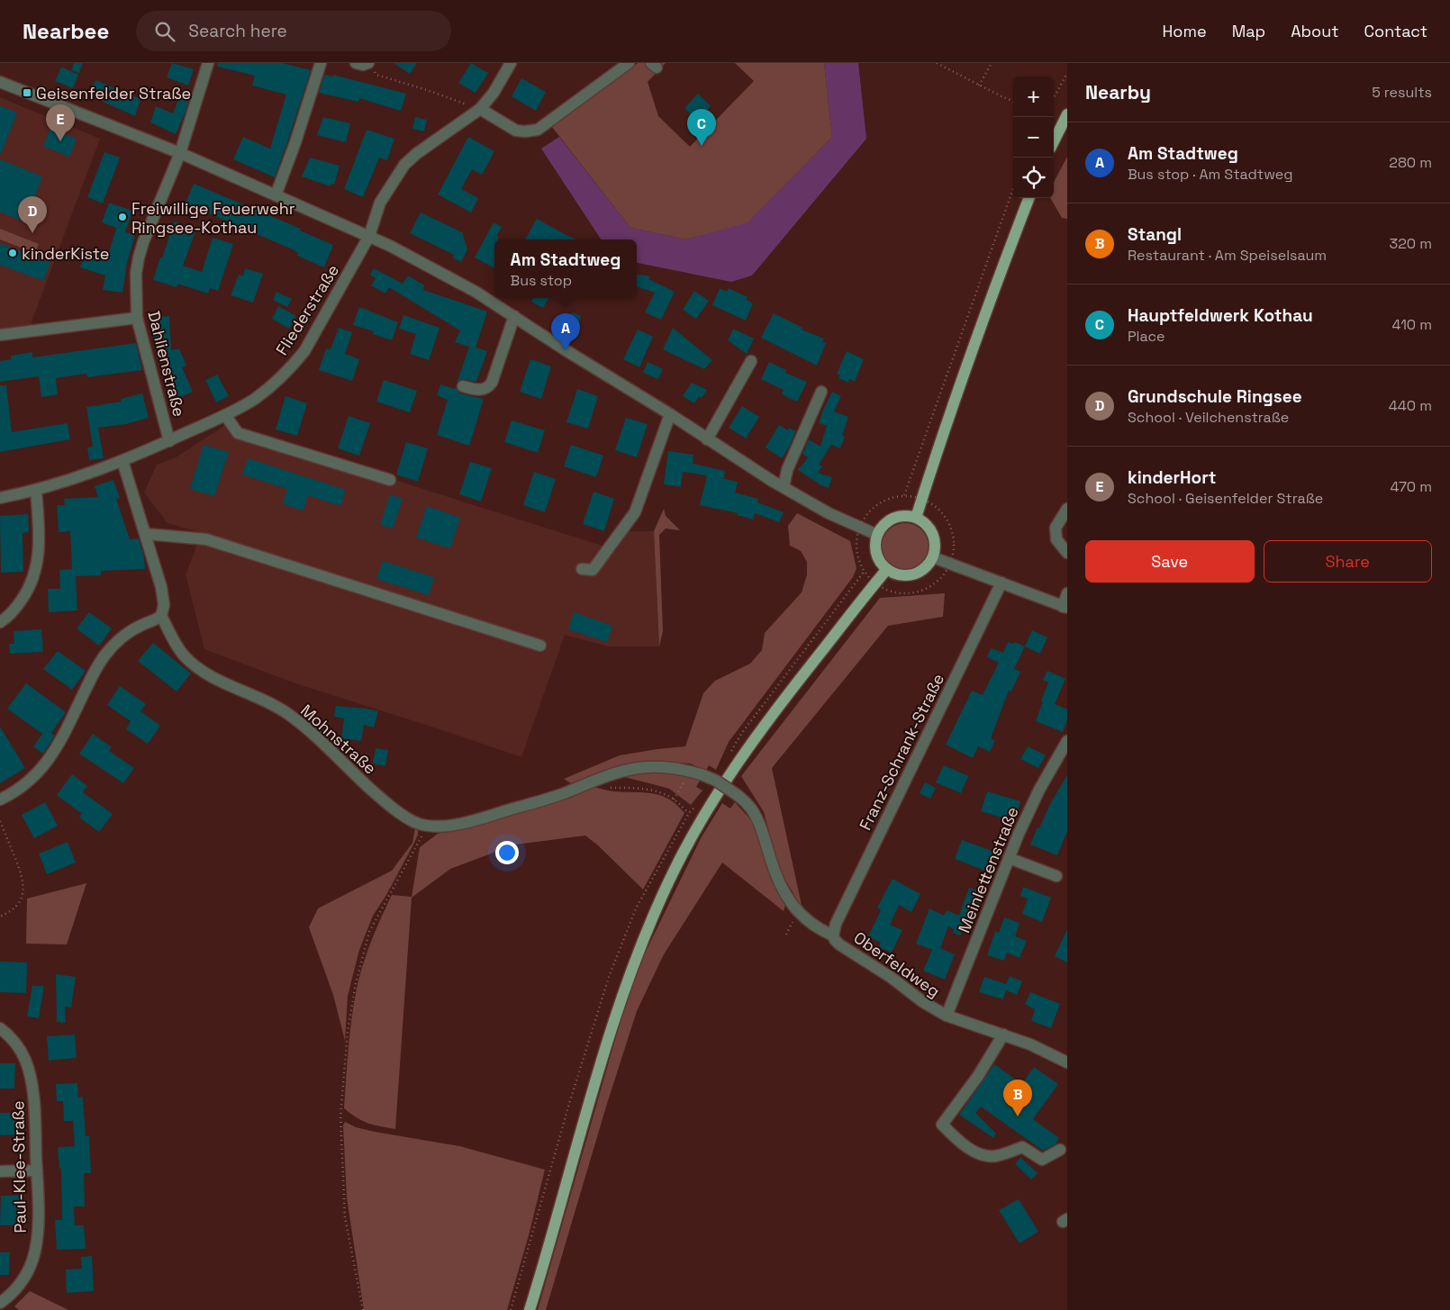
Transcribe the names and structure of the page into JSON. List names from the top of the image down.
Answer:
{
  "streets": {
    "street": [
      "Fliederstraße",
      "Dahlienstraße",
      "Mohnstraße",
      "Franz-Schrank-Straße",
      "Meinlettenstraße",
      "Oberfeldweg",
      "Paul-Klee-Straße"
    ]
  },
  "crossings": [
    ["Fliederstraße", "Dahlienstraße"],
    ["Fliederstraße", "Mohnstraße"],
    ["Mohnstraße", "Oberfeldweg"],
    ["Franz-Schrank-Straße", "Oberfeldweg"],
    ["Meinlettenstraße", "Oberfeldweg"]
  ],
  "places": {
    "transit": ["Geisenfelder Straße"],
    "other": ["Freiwillige Feuerwehr Ringsee-Kothau", "kinderKiste"]
  },
  "page": {
    "header": "Nearbee",
    "search": "Search here",
    "nav": [
      "Home",
      "Map",
      "About",
      "Contact"
    ],
    "heading": ["Nearby", "5 results"],
    "map_buttons": ["+", "−"],
    "pins": [
      "E",
      "C",
      "D",
      "A",
      "B"
    ],
    "list": [
      {
        "mark": "A",
        "name": "Am Stadtweg",
        "note": "Bus stop · Am Stadtweg",
        "value": "280 m"
      },
      {
        "mark": "B",
        "name": "Stangl",
        "note": "Restaurant · Am Speiselsaum",
        "value": "320 m"
      },
      {
        "mark": "C",
        "name": "Hauptfeldwerk Kothau",
        "note": "Place",
        "value": "410 m"
      },
      {
        "mark": "D",
        "name": "Grundschule Ringsee",
        "note": "School · Veilchenstraße",
        "value": "440 m"
      },
      {
        "mark": "E",
        "name": "kinderHort",
        "note": "School · Geisenfelder Straße",
        "value": "470 m"
      }
    ],
    "popup": ["Am Stadtweg", "Bus stop"],
    "buttons": ["Save", "Share"]
  }
}
